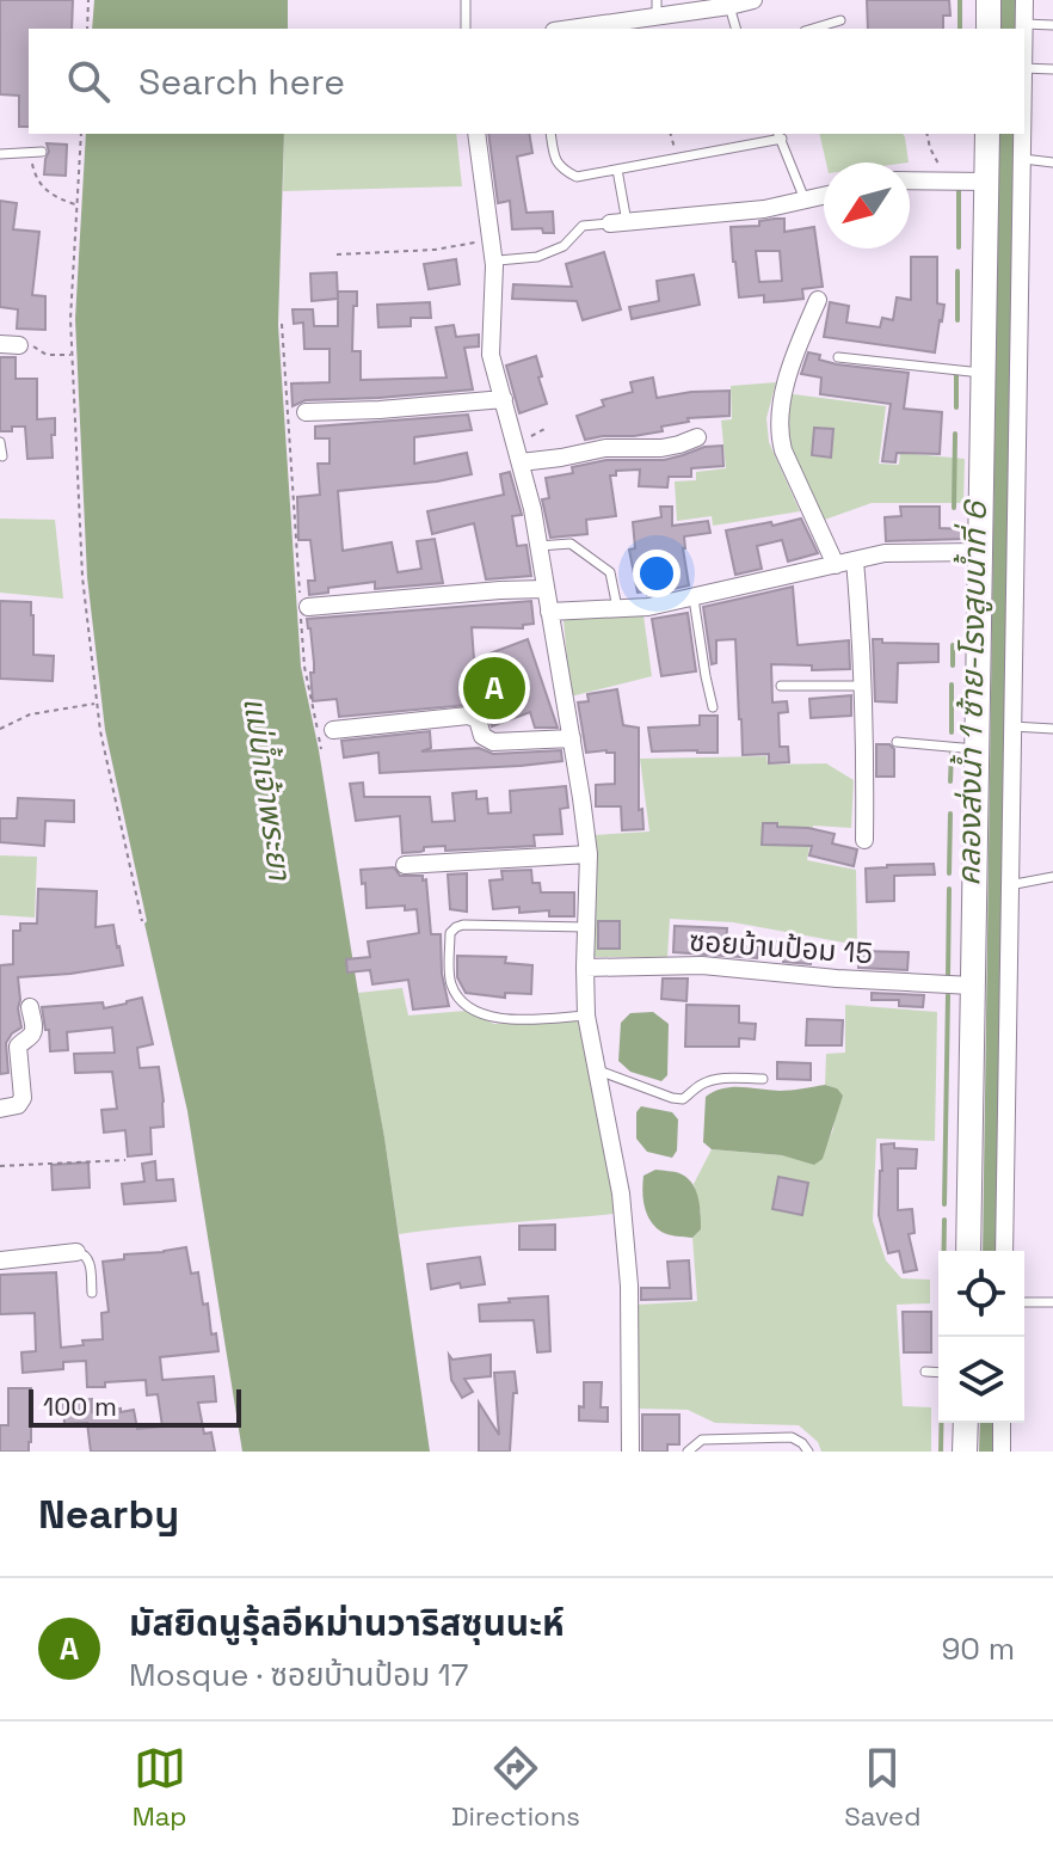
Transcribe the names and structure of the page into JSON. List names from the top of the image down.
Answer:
{
  "streets": {
    "street": ["ซอยบ้านป้อม 15"]
  },
  "water": ["คลองส่งน้ำ 1 ซ้าย-โรงสูบน้ำที่ 6", "แม่น้ำเจ้าพระยา"],
  "scale_bar": "100 m",
  "north": "bottom left",
  "page": {
    "search": "Search here",
    "pins": "A",
    "scale": "100 m",
    "heading": "Nearby",
    "list": [
      {
        "mark": "A",
        "name": "มัสยิดนูรุ้ลอีหม่านวาริสซุนนะห์",
        "note": "Mosque · ซอยบ้านป้อม 17",
        "value": "90 m"
      }
    ],
    "nav": ["Map", "Directions", "Saved"]
  }
}
